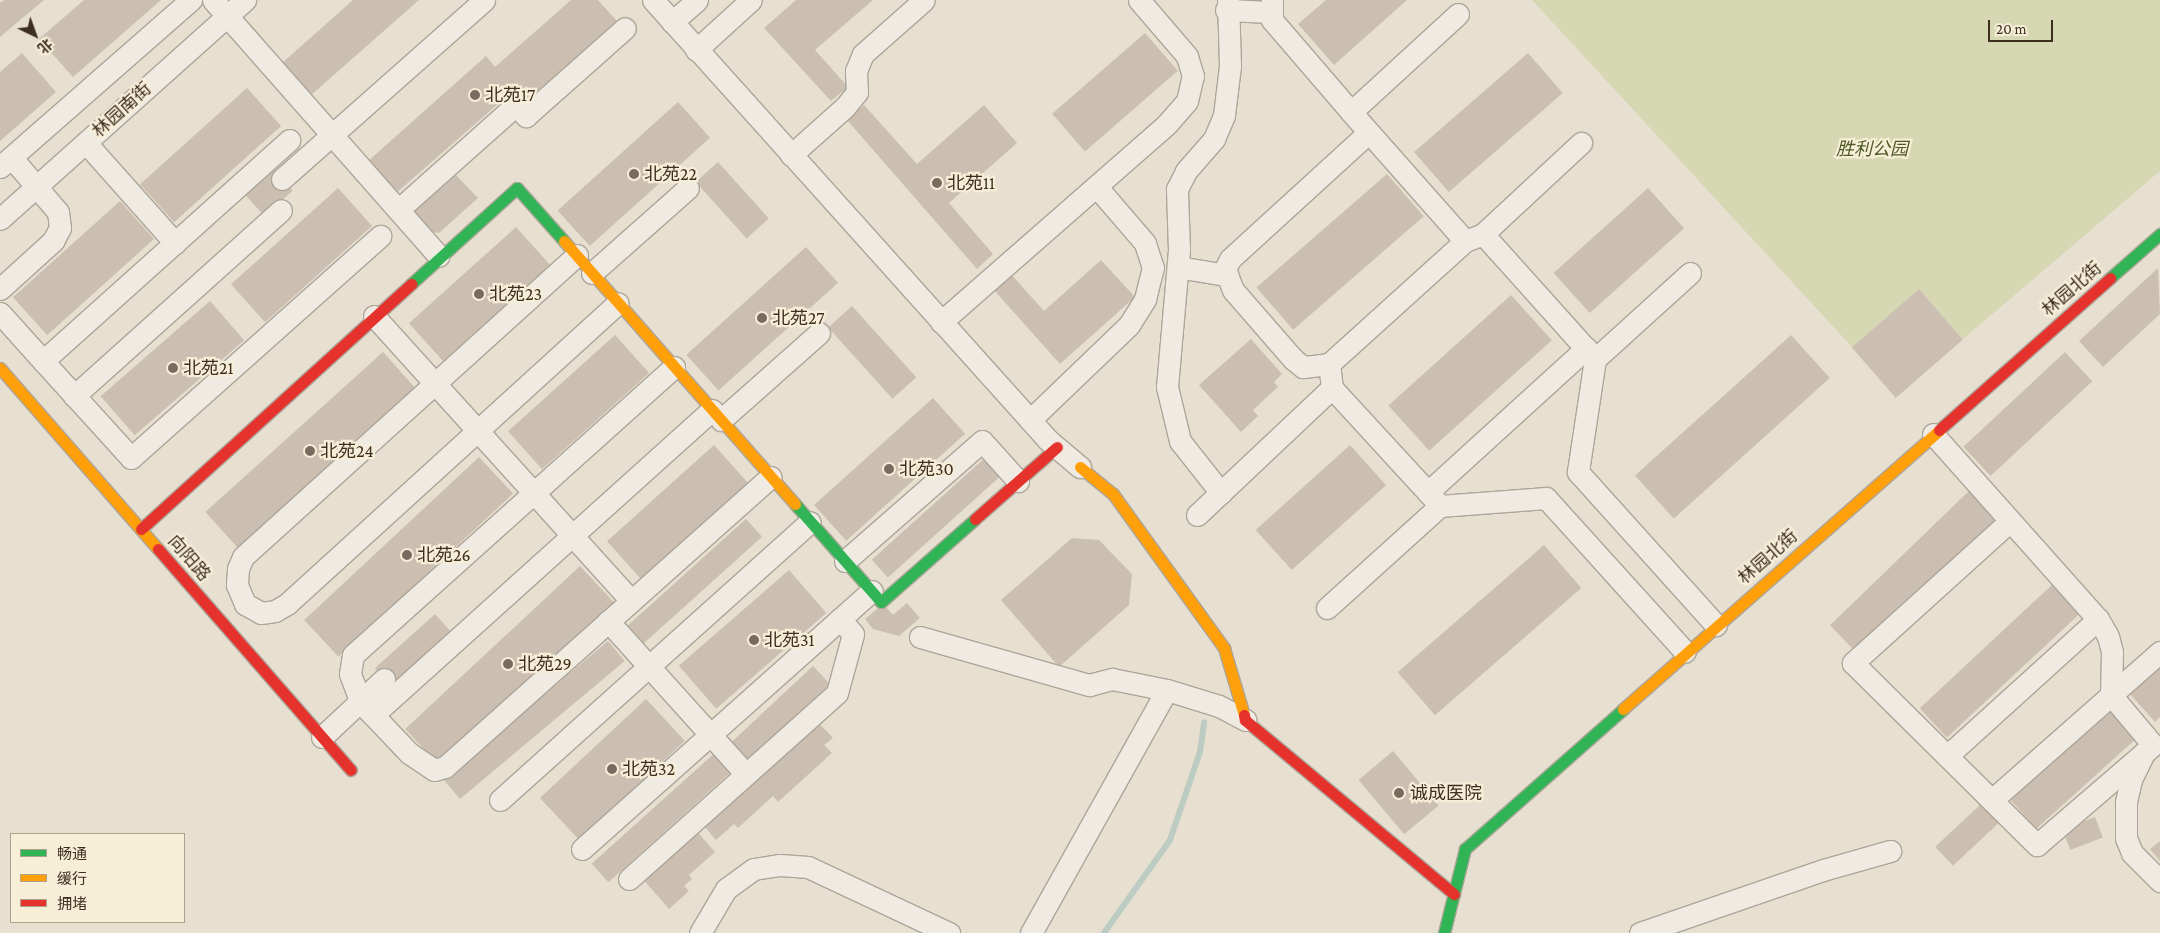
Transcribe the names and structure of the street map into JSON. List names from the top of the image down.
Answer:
{
  "streets": {
    "street": ["林园南街", "林园北街", "向阳路"]
  },
  "parks": ["胜利公园"],
  "places": [
    "北苑17",
    "北苑22",
    "北苑11",
    "北苑23",
    "北苑27",
    "北苑21",
    "北苑24",
    "北苑30",
    "北苑26",
    "北苑31",
    "北苑29",
    "北苑32",
    "诚成医院"
  ],
  "legend": ["畅通", "缓行", "拥堵"],
  "scale_bar": "20 m",
  "north": "bottom right"
}
